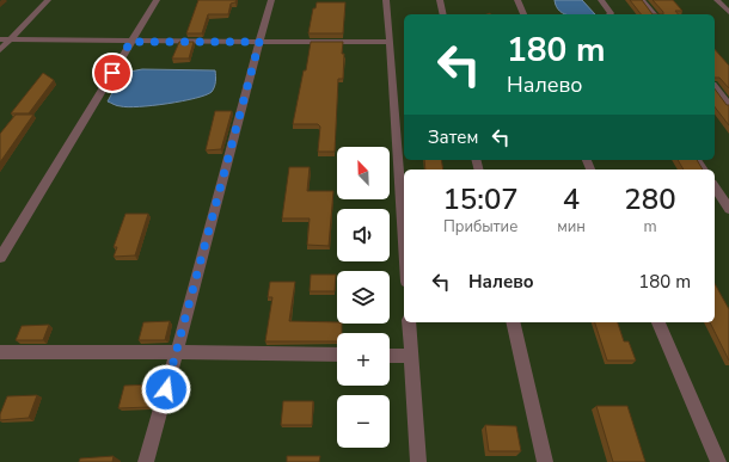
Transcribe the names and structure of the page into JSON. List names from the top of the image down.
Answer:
{
  "north": "top left",
  "page": {
    "turn": ["180 m", "Налево"],
    "then": "Затем",
    "map_buttons": ["+", "−"],
    "eta": [
      "15:07",
      "Прибытие",
      "4",
      "мин",
      "280",
      "m"
    ],
    "list": [
      {
        "name": "Налево",
        "value": "180 m"
      }
    ]
  }
}
